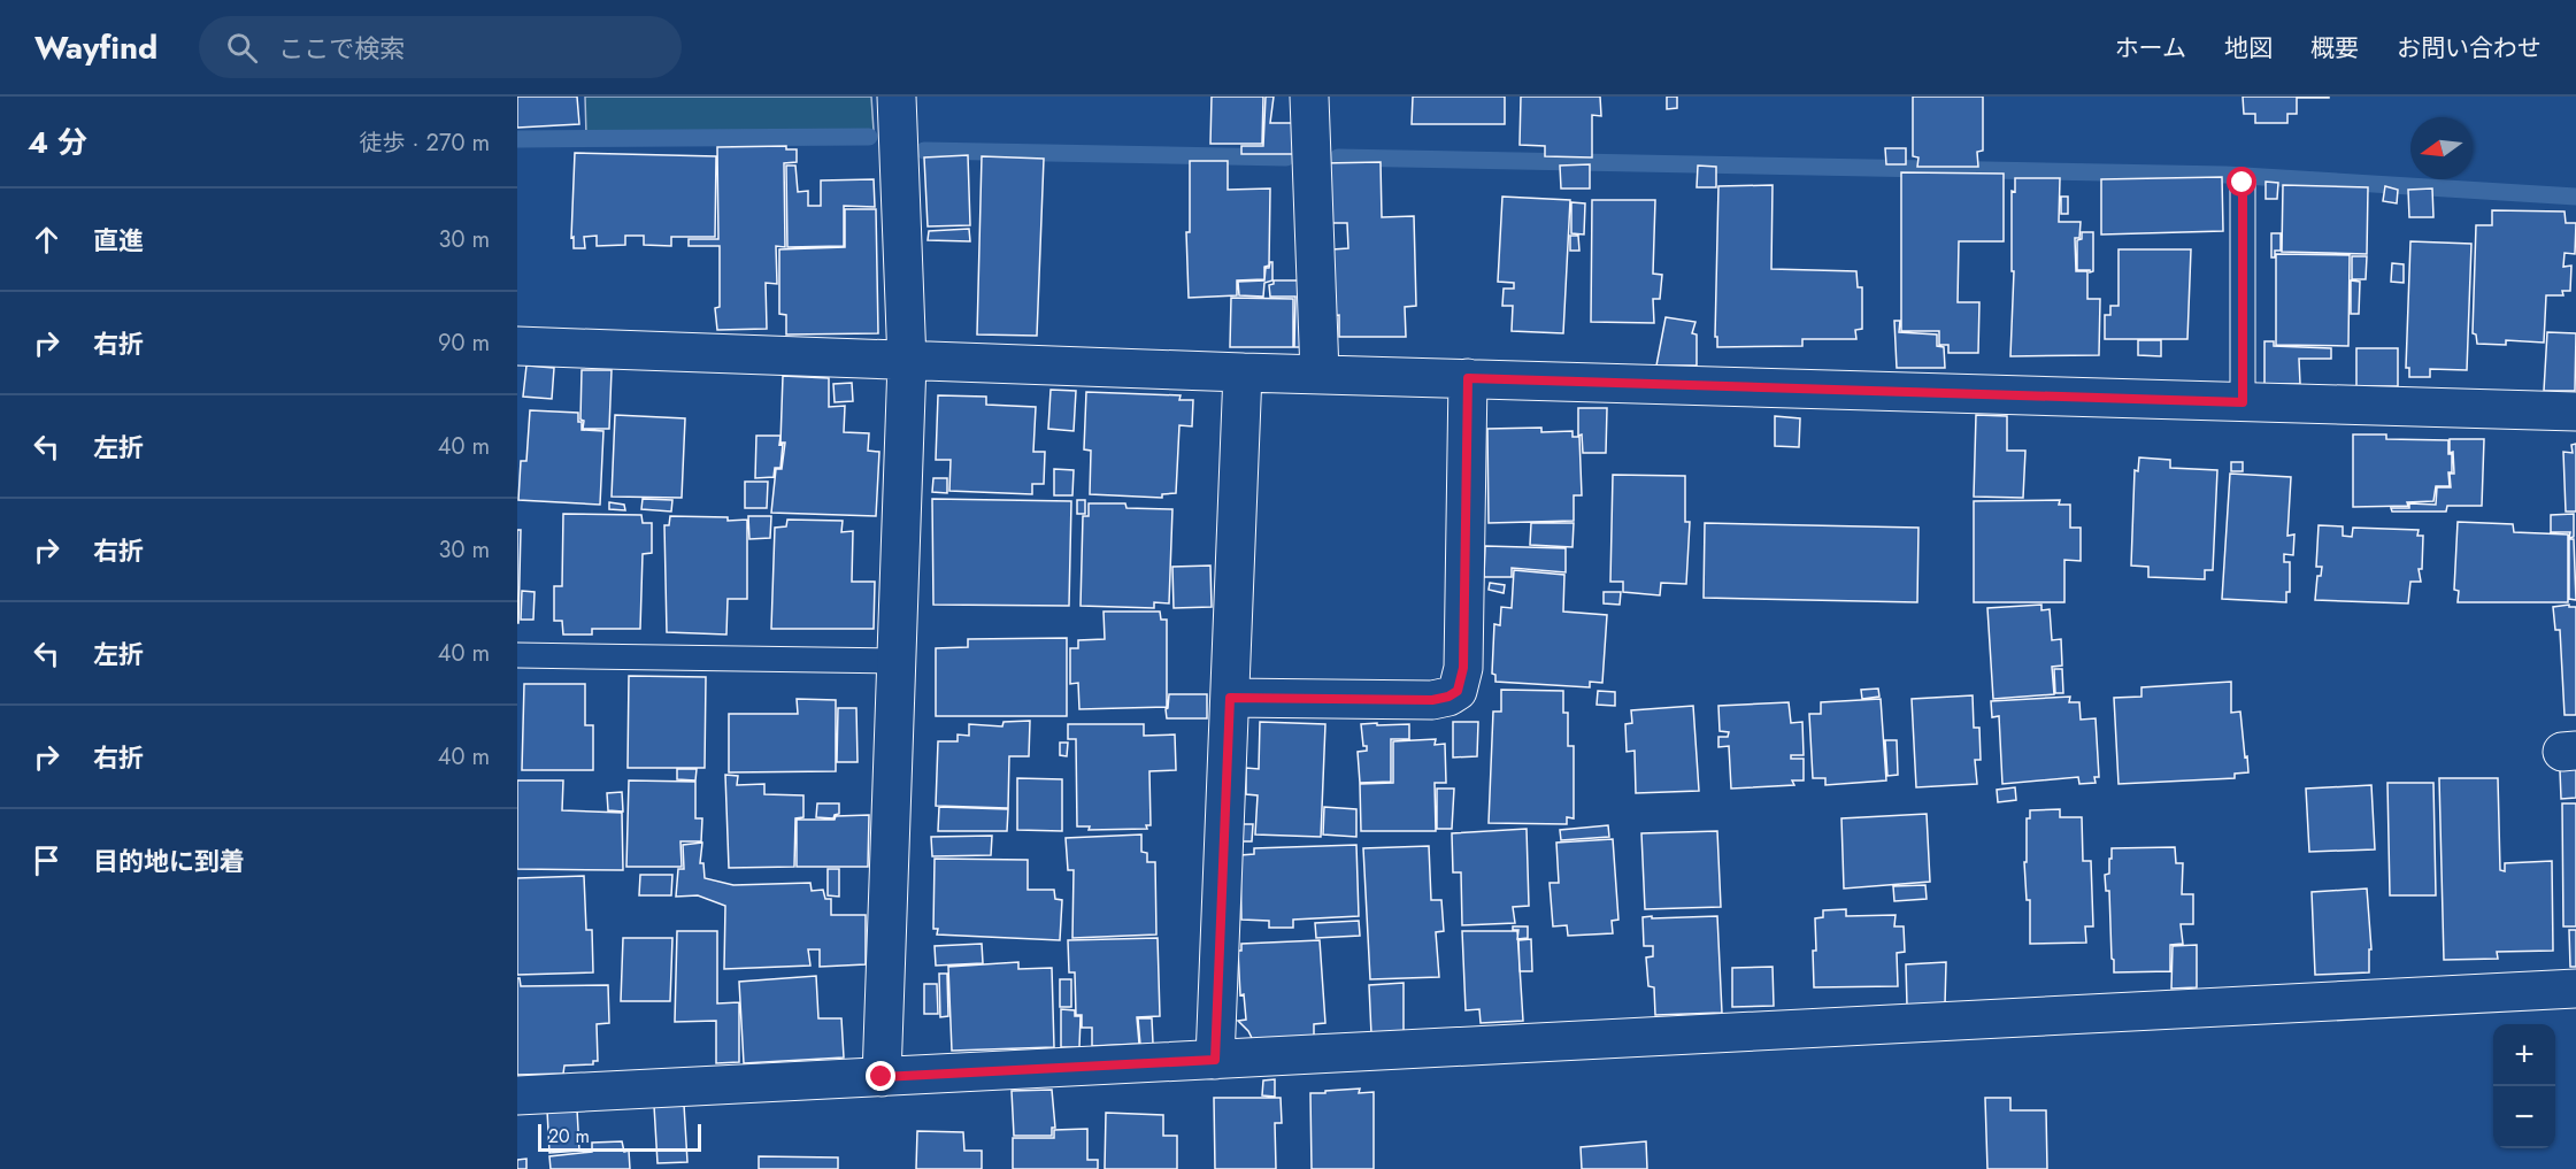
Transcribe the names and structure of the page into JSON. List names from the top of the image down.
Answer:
{
  "scale_bar": "20 m",
  "north": "left",
  "page": {
    "header": "Wayfind",
    "search": "ここで検索",
    "nav": [
      "ホーム",
      "地図",
      "概要",
      "お問い合わせ"
    ],
    "heading": ["4 分", "徒歩 · 270 m"],
    "list": [
      ["直進", "30 m"],
      ["右折", "90 m"],
      ["左折", "40 m"],
      ["右折", "30 m"],
      ["左折", "40 m"],
      ["右折", "40 m"],
      "目的地に到着"
    ],
    "map_buttons": ["+", "−"],
    "scale": "20 m"
  }
}
